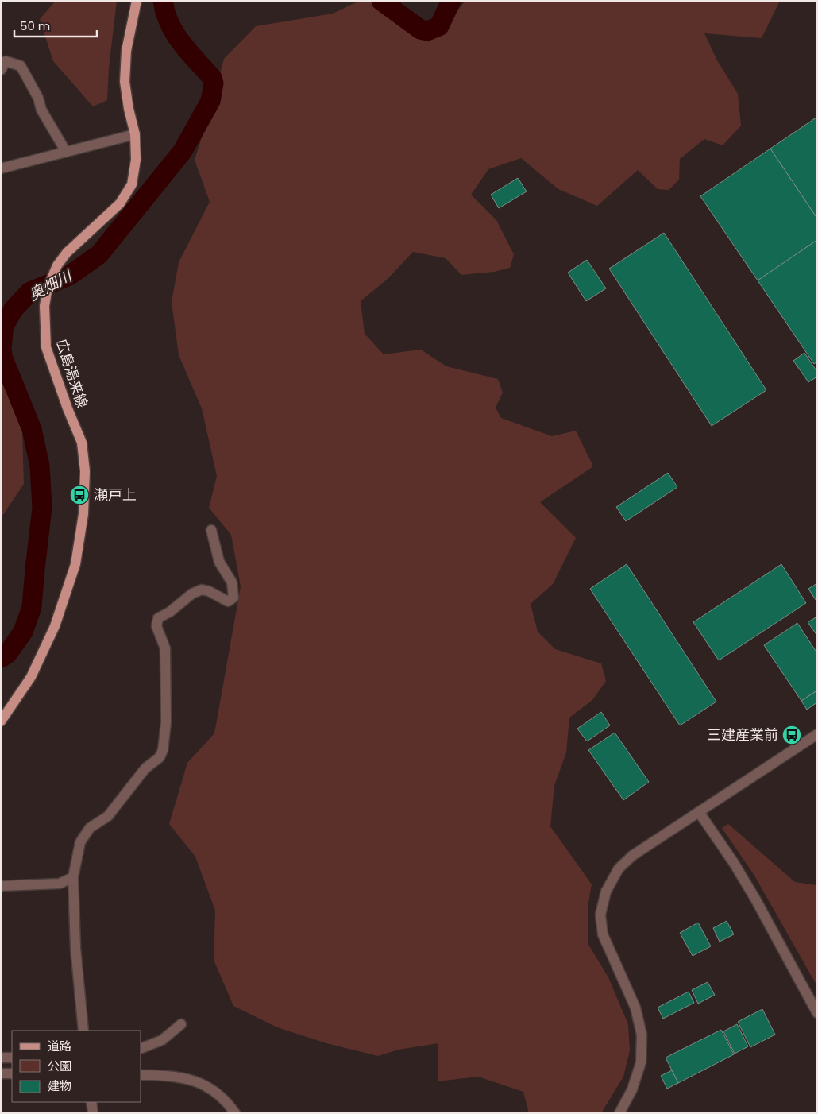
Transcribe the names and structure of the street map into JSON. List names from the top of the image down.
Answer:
{
  "streets": {
    "main road": ["広島湯来線"]
  },
  "water": ["奥畑川"],
  "places": {
    "bus stop": ["瀬戸上", "三建産業前"]
  },
  "legend": ["道路", "公園", "建物"],
  "scale_bar": "50 m"
}
